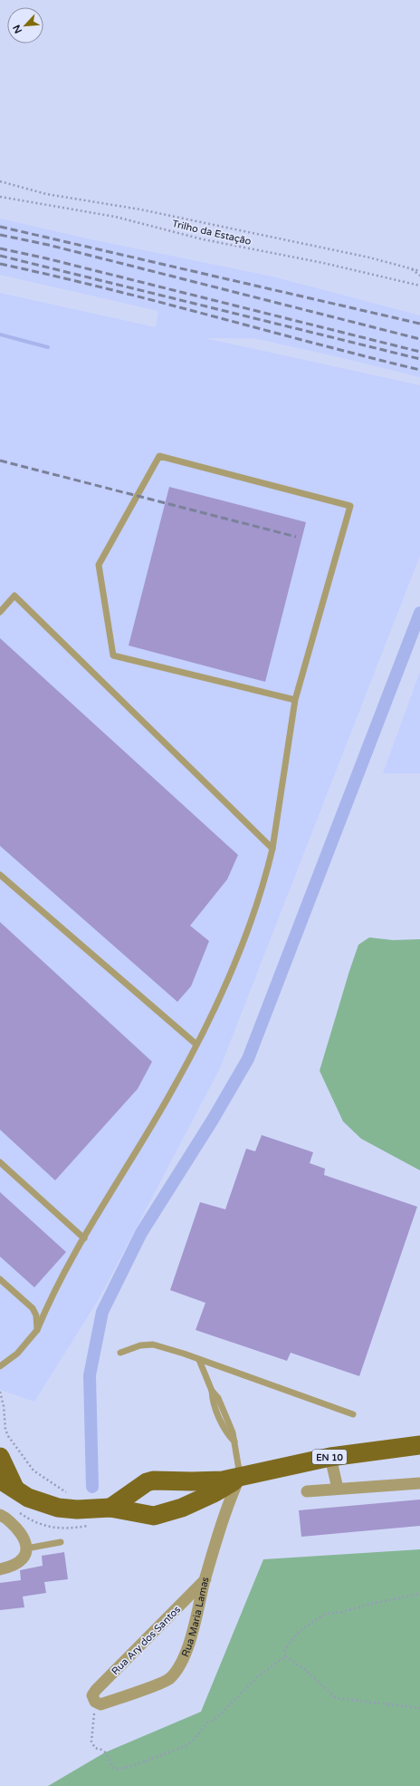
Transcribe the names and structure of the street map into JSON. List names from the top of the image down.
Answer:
{
  "streets": {
    "main road": ["EN 10"],
    "street": ["Rua Maria Lamas", "Rua Ary dos Santos"],
    "path": ["Trilho da Estação"]
  },
  "crossings": [
    ["EN 10", "Rua Maria Lamas"],
    ["Rua Maria Lamas", "Rua Ary dos Santos"]
  ],
  "north": "bottom left"
}
